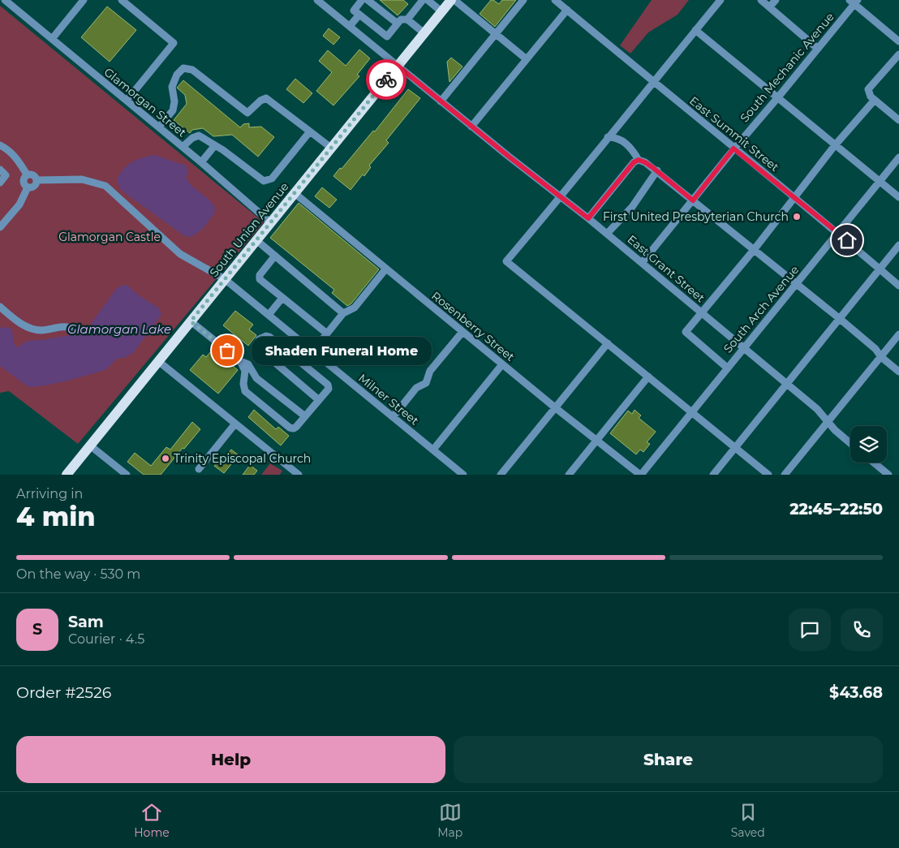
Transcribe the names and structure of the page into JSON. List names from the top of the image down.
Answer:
{
  "streets": {
    "main road": ["South Union Avenue"],
    "street": [
      "South Mechanic Avenue",
      "Glamorgan Street",
      "East Summit Street",
      "East Grant Street",
      "South Arch Avenue",
      "Rosenberry Street",
      "Milner Street"
    ]
  },
  "crossings": [
    ["South Mechanic Avenue", "East Summit Street"],
    ["South Mechanic Avenue", "East Grant Street"],
    ["Glamorgan Street", "South Union Avenue"],
    ["East Summit Street", "South Arch Avenue"],
    ["South Union Avenue", "East Grant Street"],
    ["South Union Avenue", "Rosenberry Street"],
    ["South Union Avenue", "Milner Street"],
    ["East Grant Street", "South Arch Avenue"],
    ["South Arch Avenue", "Rosenberry Street"]
  ],
  "water": ["Glamorgan Lake"],
  "parks": ["Glamorgan Castle"],
  "places": ["First United Presbyterian Church", "Shaden Funeral Home", "Trinity Episcopal Church"],
  "page": {
    "bubble": "Shaden Funeral Home",
    "heading": ["4 min", "Arriving in", "22:45–22:50"],
    "panel": [
      "Sam",
      "Courier · 4.5",
      "Order #2526",
      "$43.68"
    ],
    "bar": "On the way · 530 m",
    "round": "S",
    "buttons": ["Help", "Share"],
    "tabs": ["Home", "Map", "Saved"]
  }
}
